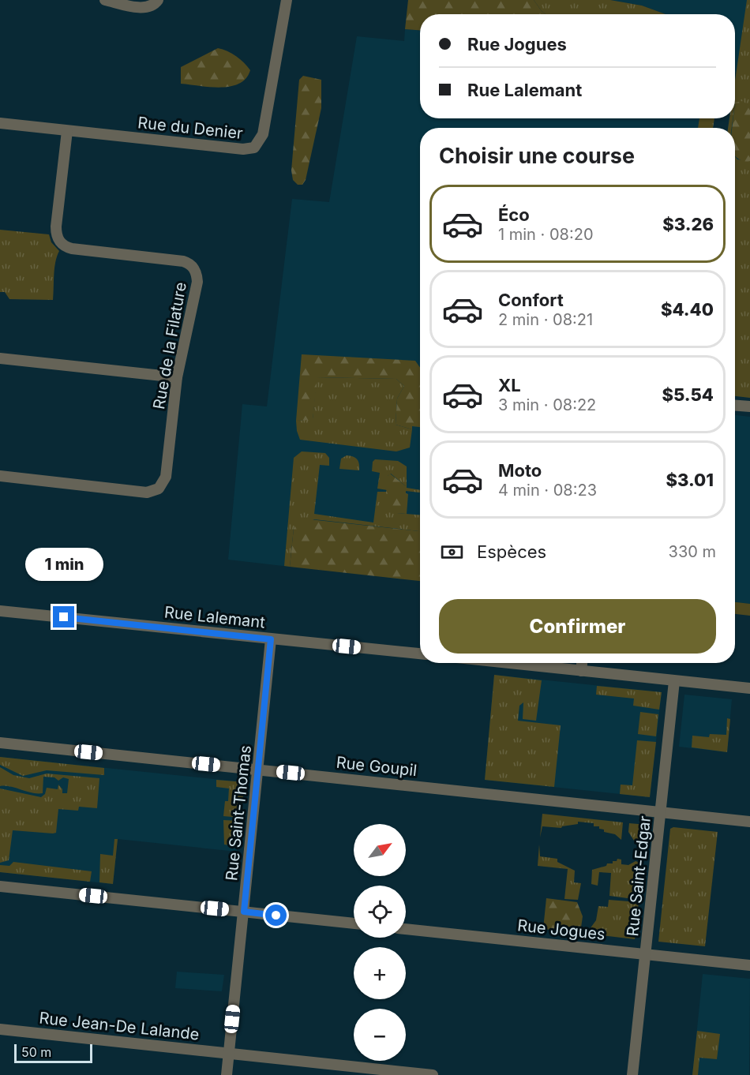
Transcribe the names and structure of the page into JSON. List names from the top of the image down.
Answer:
{
  "streets": {
    "street": [
      "Rue du Denier",
      "Rue de la Filature",
      "Rue Lalemant",
      "Rue Goupil",
      "Rue Saint-Thomas",
      "Rue Saint-Edgar",
      "Rue Jogues",
      "Rue Jean-De Lalande"
    ]
  },
  "crossings": [
    ["Rue du Denier", "Rue de la Filature"],
    ["Rue Lalemant", "Rue Saint-Thomas"],
    ["Rue Goupil", "Rue Saint-Thomas"],
    ["Rue Goupil", "Rue Saint-Edgar"],
    ["Rue Saint-Thomas", "Rue Jean-De Lalande"],
    ["Rue Saint-Edgar", "Rue Jogues"]
  ],
  "scale_bar": "50 m",
  "north": "top right",
  "page": {
    "banner": ["Rue Jogues", "Rue Lalemant"],
    "heading": "Choisir une course",
    "list": [
      {
        "name": "Éco",
        "note": "1 min · 08:20",
        "value": "$3.26"
      },
      {
        "name": "Confort",
        "note": "2 min · 08:21",
        "value": "$4.40"
      },
      {
        "name": "XL",
        "note": "3 min · 08:22",
        "value": "$5.54"
      },
      {
        "name": "Moto",
        "note": "4 min · 08:23",
        "value": "$3.01"
      }
    ],
    "pay": ["Espèces", "330 m"],
    "bubble": "1 min",
    "buttons": "Confirmer",
    "map_buttons": ["+", "−"],
    "scale": "50 m"
  }
}
